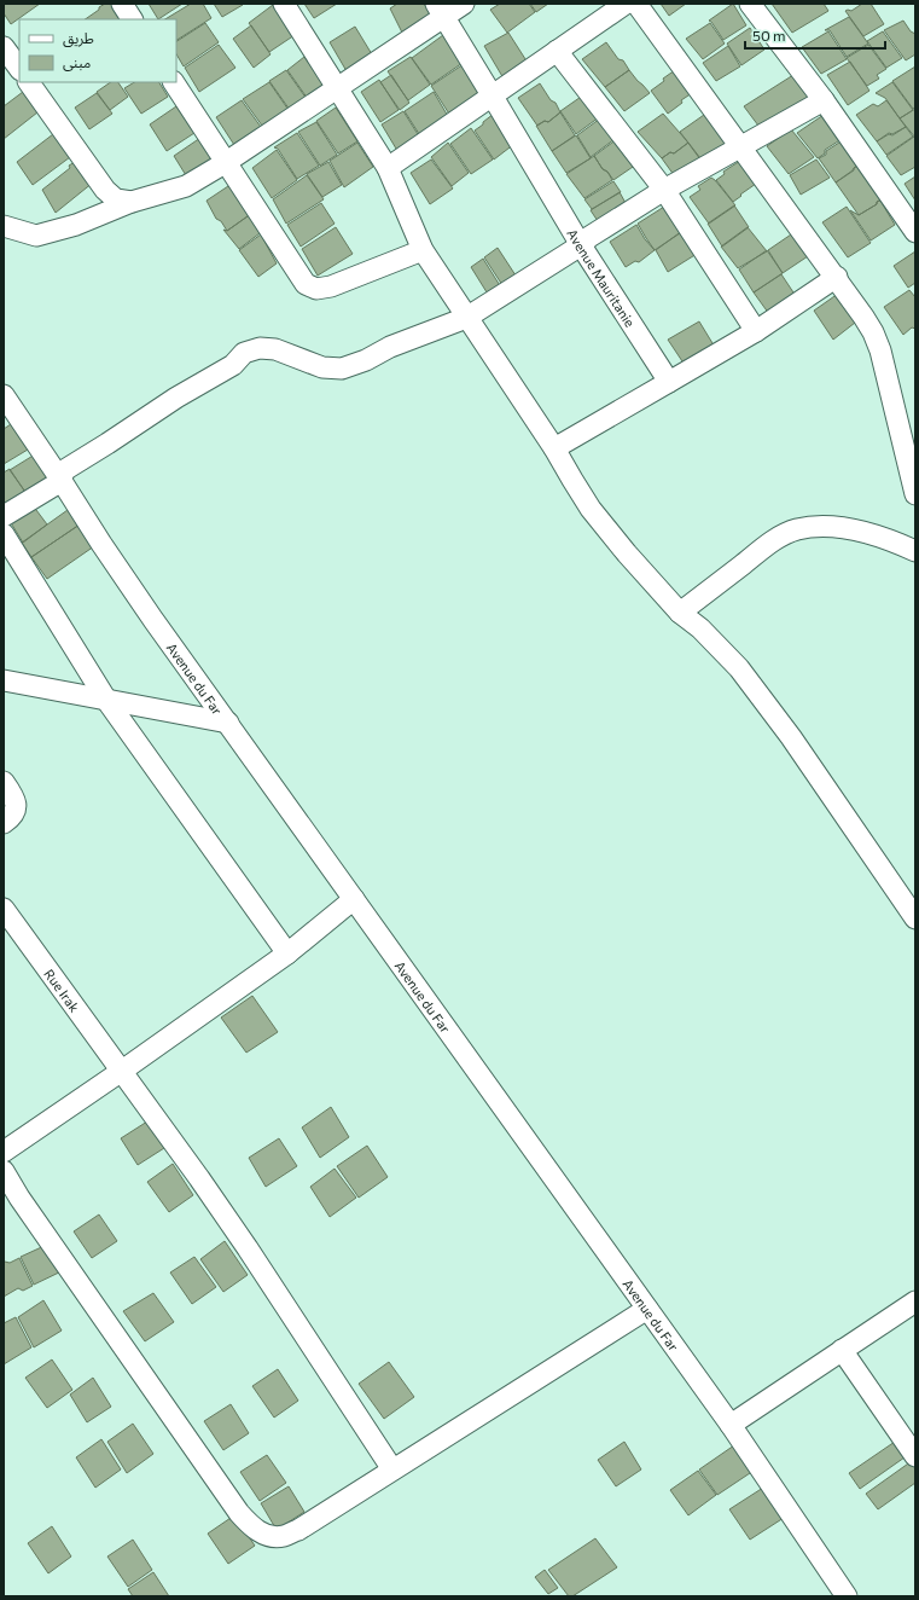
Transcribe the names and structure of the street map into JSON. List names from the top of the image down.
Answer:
{
  "streets": {
    "street": ["Avenue Mauritanie", "Avenue du Far", "Rue Irak"]
  },
  "legend": ["طريق", "مبنى"],
  "scale_bar": "50 m"
}
